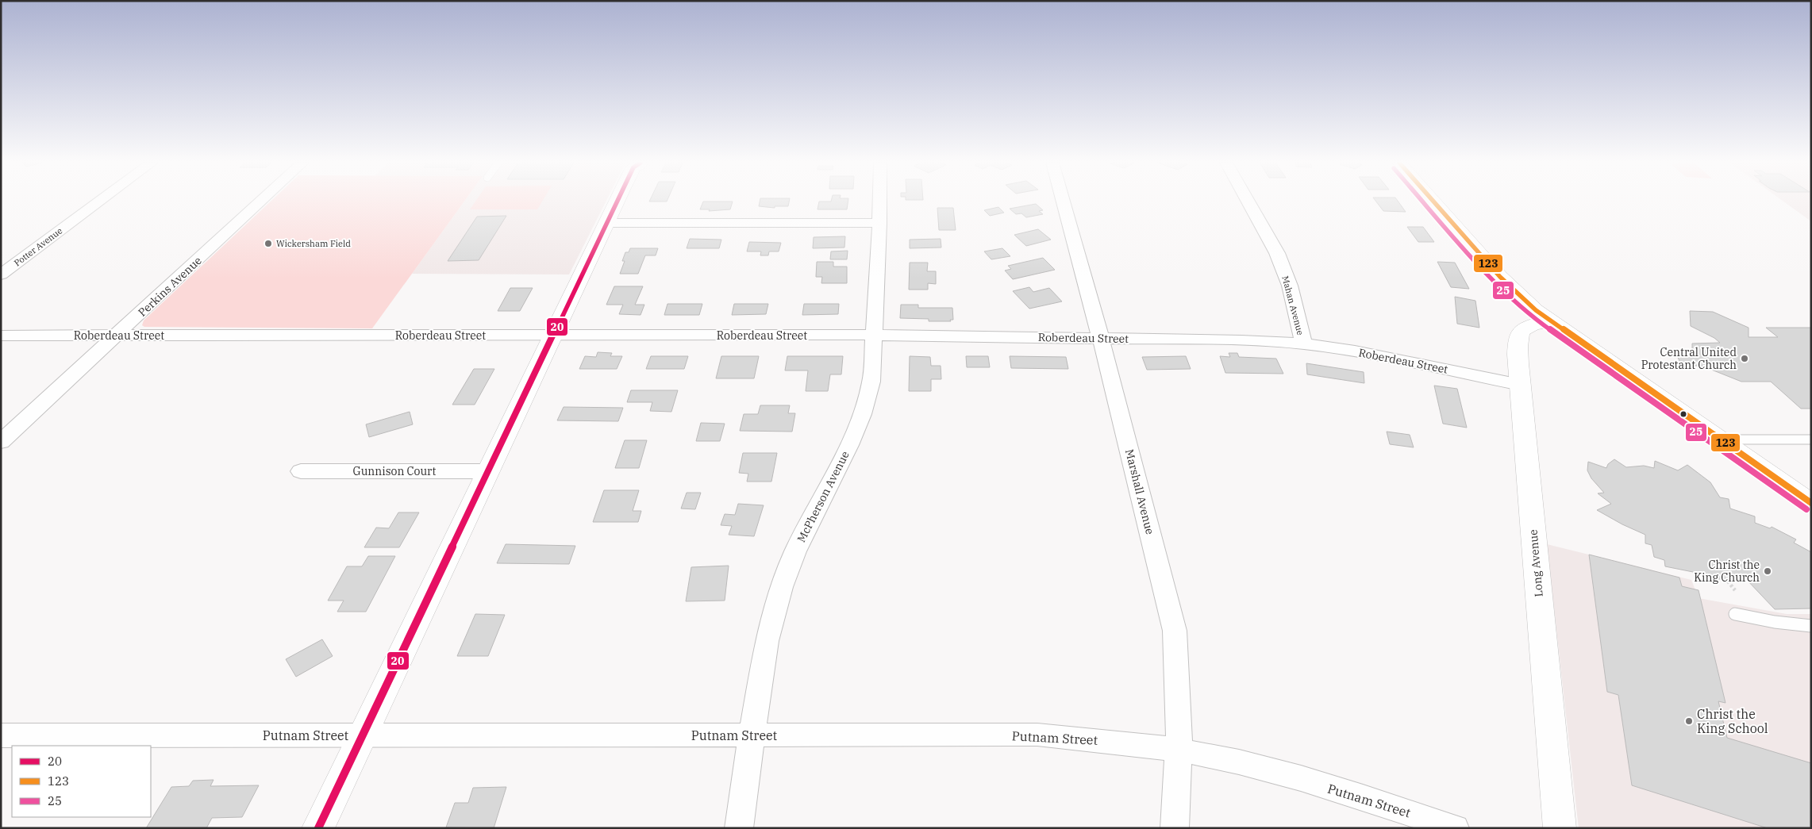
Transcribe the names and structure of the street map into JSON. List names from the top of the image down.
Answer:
{
  "streets": {
    "street": [
      "Potter Avenue",
      "Perkins Avenue",
      "Mahan Avenue",
      "Roberdeau Street",
      "Gunnison Court",
      "Marshall Avenue",
      "McPherson Avenue",
      "Long Avenue",
      "Putnam Street"
    ]
  },
  "crossings": [
    ["Perkins Avenue", "Roberdeau Street"],
    ["Mahan Avenue", "Roberdeau Street"],
    ["Roberdeau Street", "Marshall Avenue"],
    ["Roberdeau Street", "McPherson Avenue"],
    ["Roberdeau Street", "Long Avenue"],
    ["Marshall Avenue", "Putnam Street"],
    ["McPherson Avenue", "Putnam Street"]
  ],
  "places": [
    "Wickersham Field",
    "Central United Protestant Church",
    "Christ the King Church",
    "Christ the King School"
  ],
  "lines": ["transit line 20", "transit line 123", "transit line 25"],
  "legend": ["20", "123", "25"]
}
